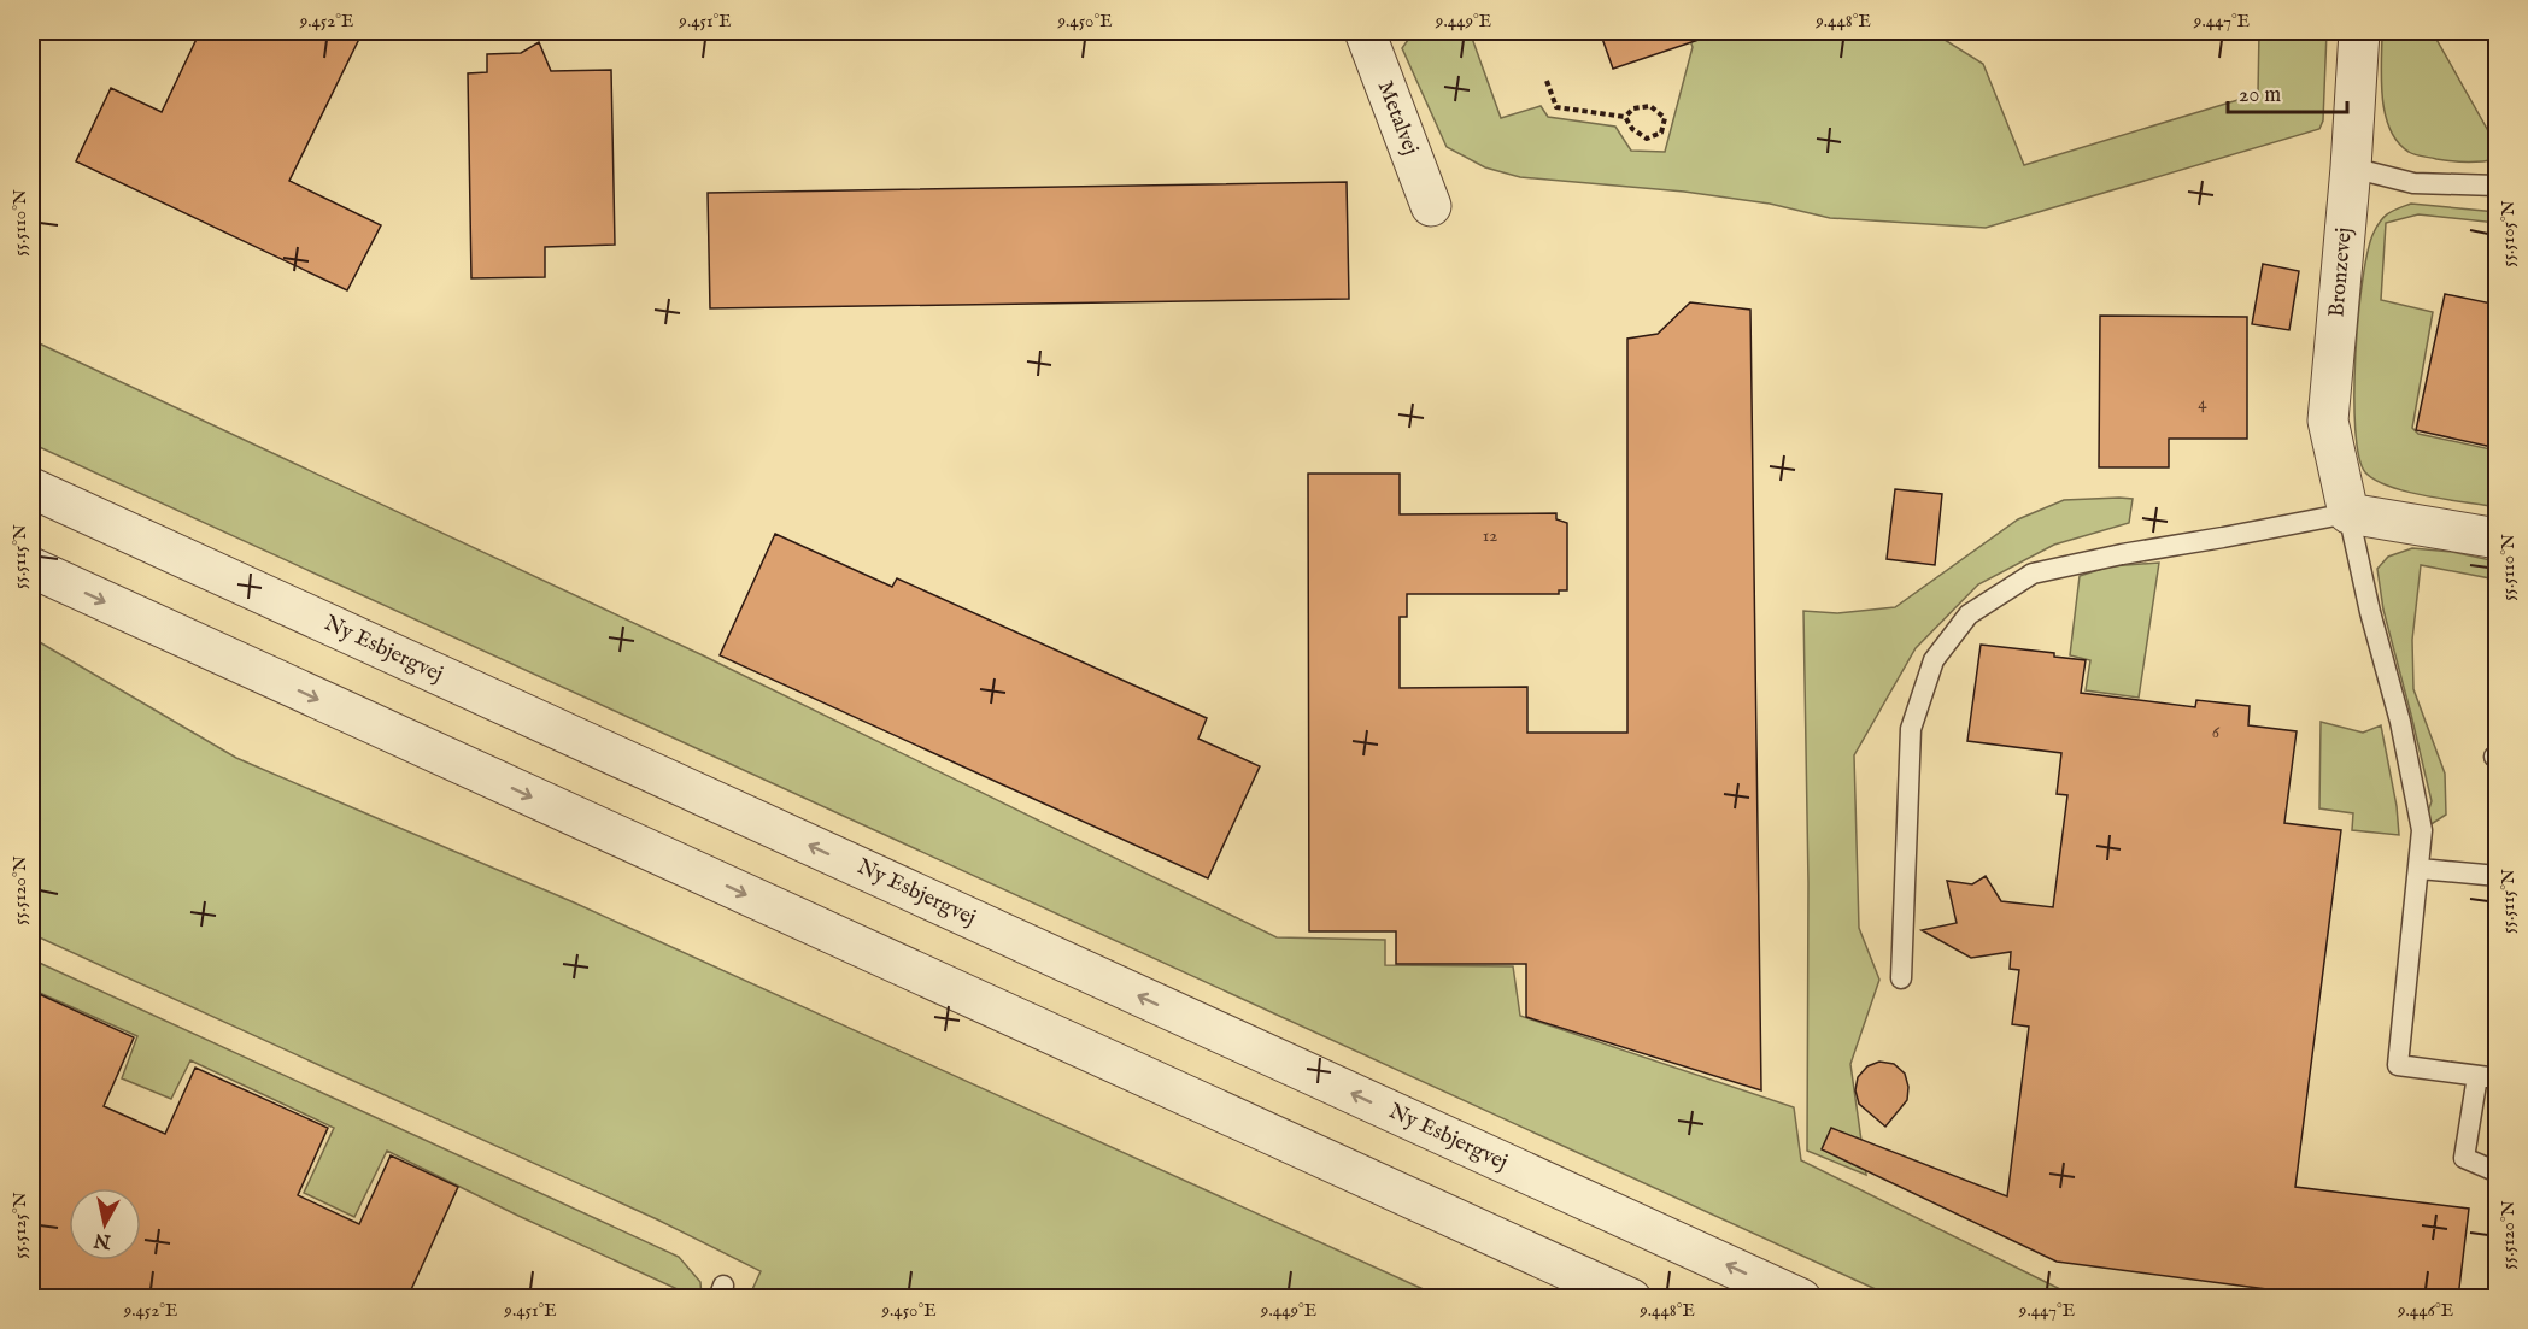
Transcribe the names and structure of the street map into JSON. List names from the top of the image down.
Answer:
{
  "streets": {
    "street": ["Metalvej", "Bronzevej", "Ny Esbjergvej"]
  },
  "house_numbers": ["4", "12", "6"],
  "scale_bar": "20 m",
  "north": "bottom",
  "coordinates": [
    "9.452°E",
    "9.451°E",
    "9.450°E",
    "9.449°E",
    "9.448°E",
    "9.447°E",
    "55.5110°N",
    "55.5105°N",
    "55.5115°N",
    "55.5120°N",
    "55.5125°N",
    "9.446°E"
  ]
}
